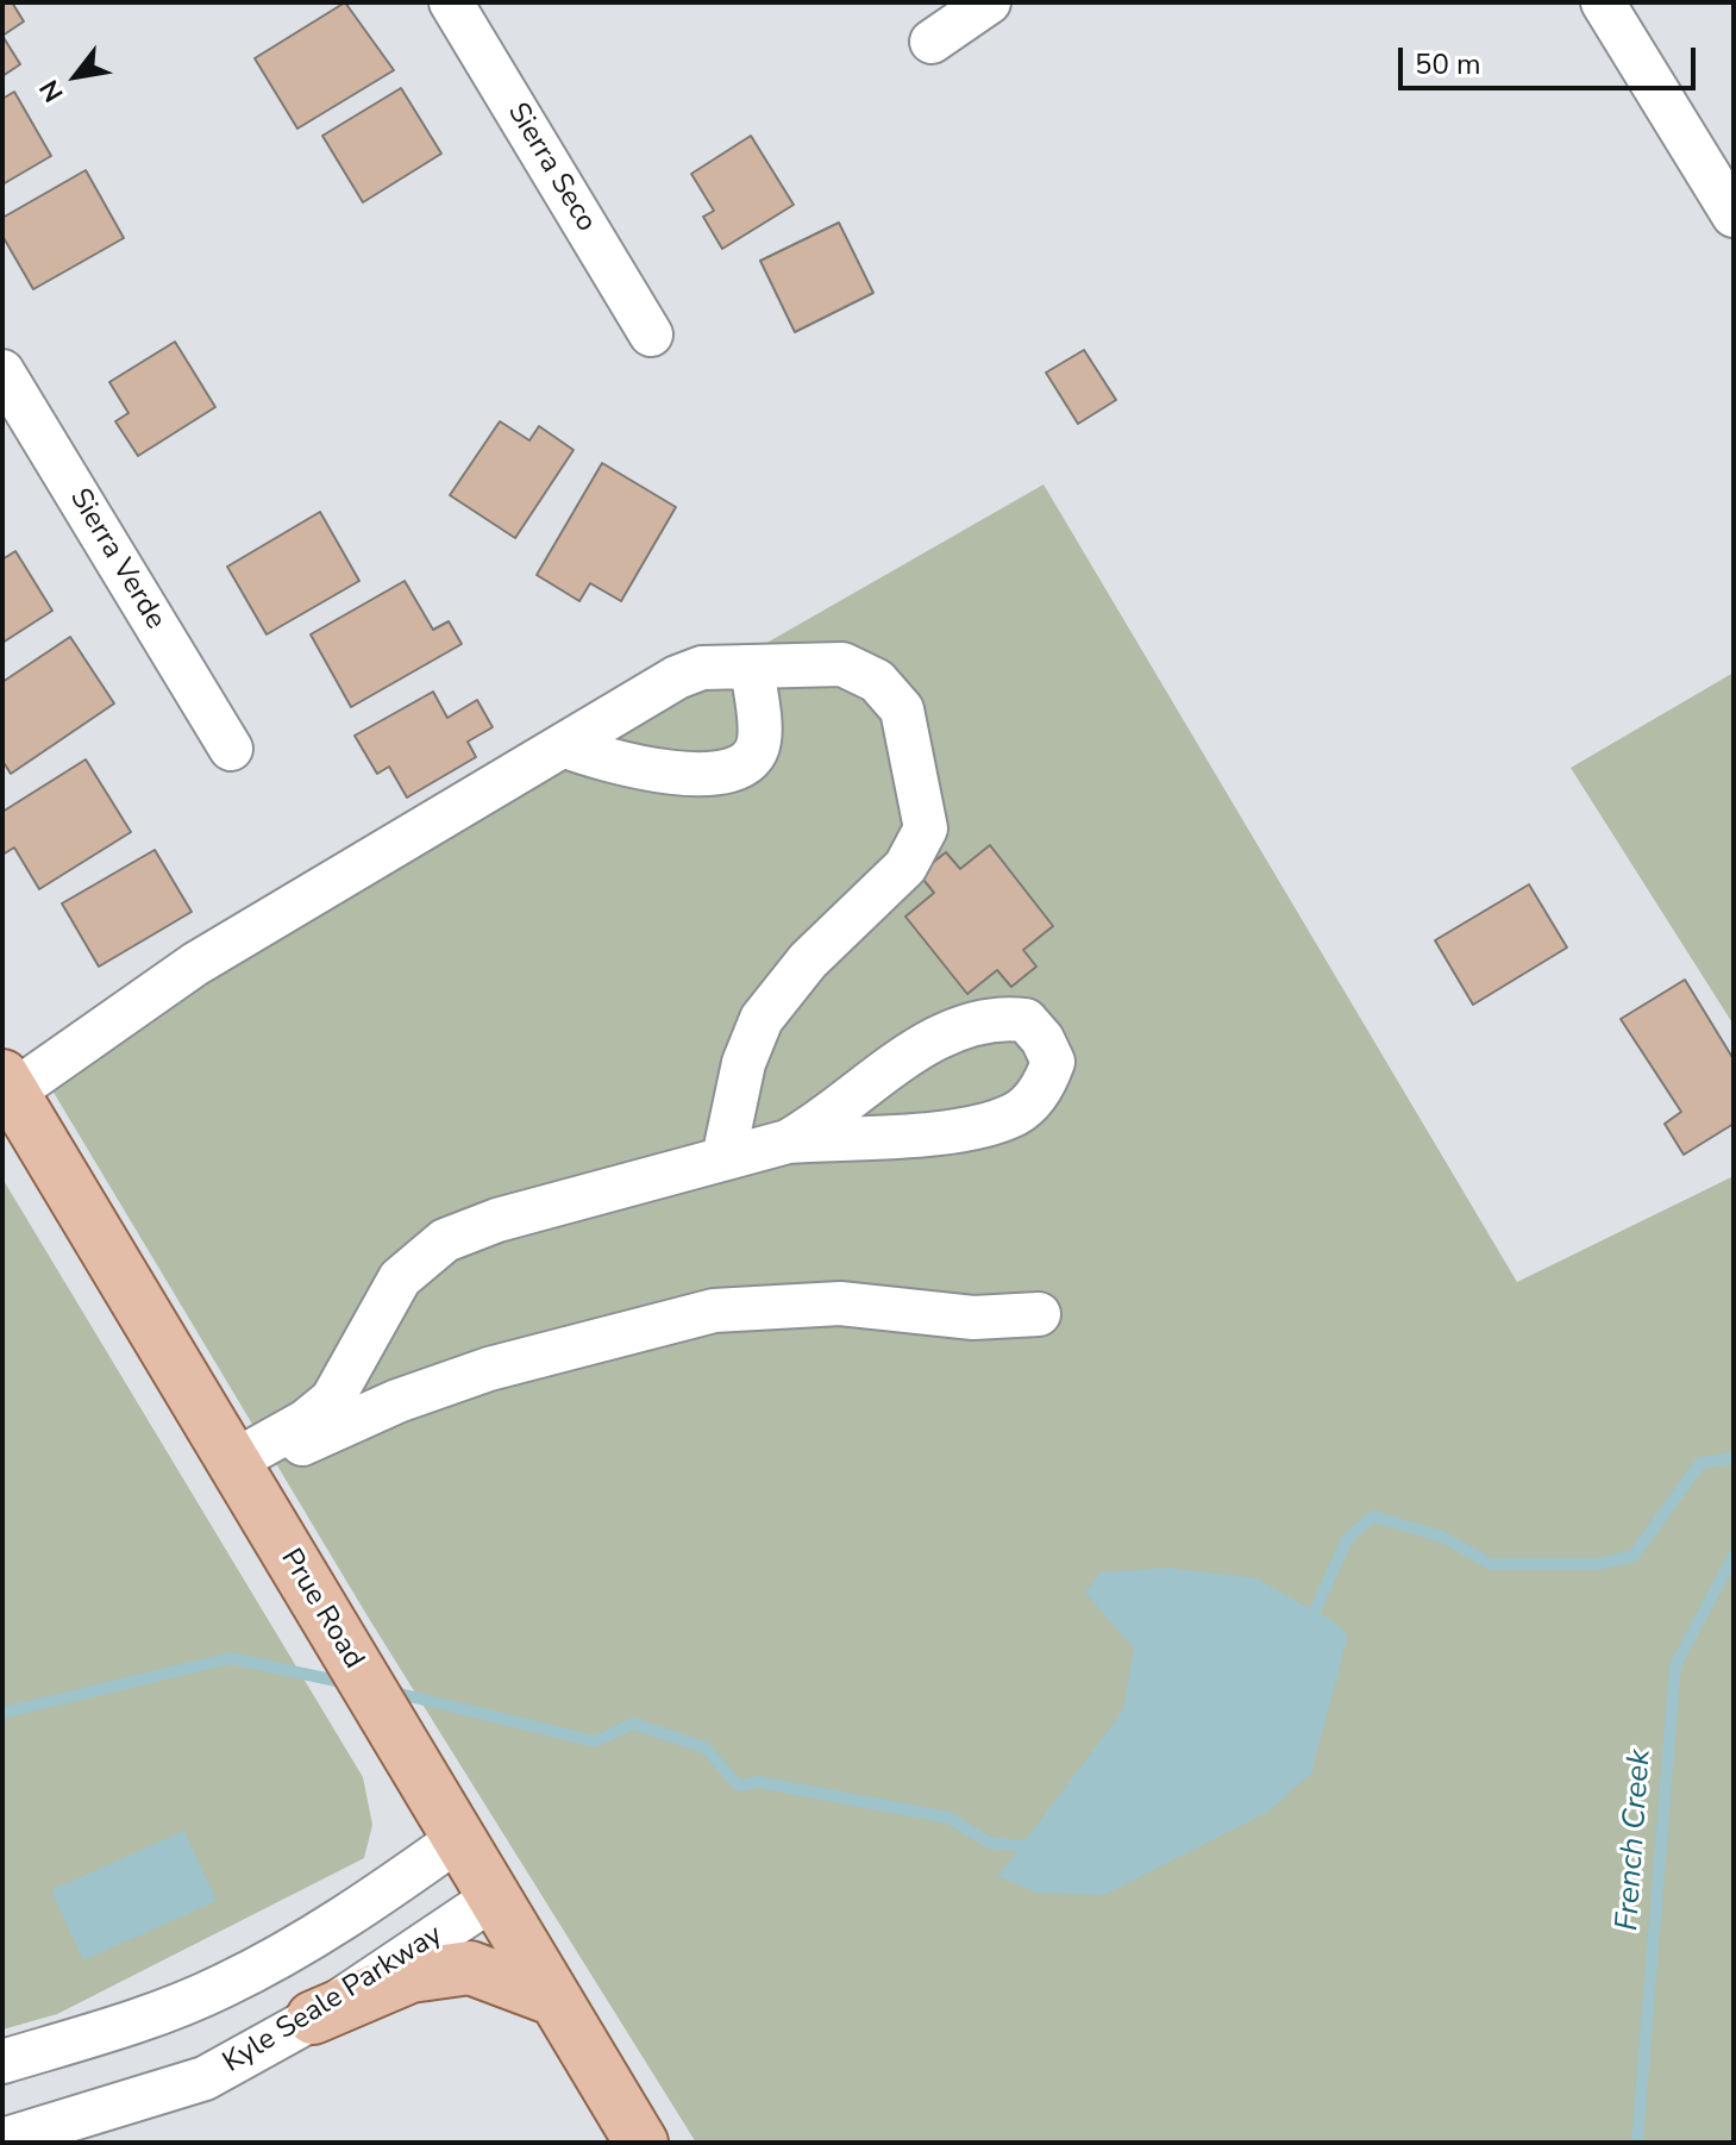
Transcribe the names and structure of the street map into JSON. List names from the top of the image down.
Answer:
{
  "streets": {
    "main road": ["Prue Road"],
    "street": ["Sierra Seco", "Sierra Verde", "Kyle Seale Parkway"]
  },
  "crossings": [
    ["Prue Road", "Kyle Seale Parkway"]
  ],
  "water": ["French Creek"],
  "scale_bar": "50 m",
  "north": "bottom left"
}
